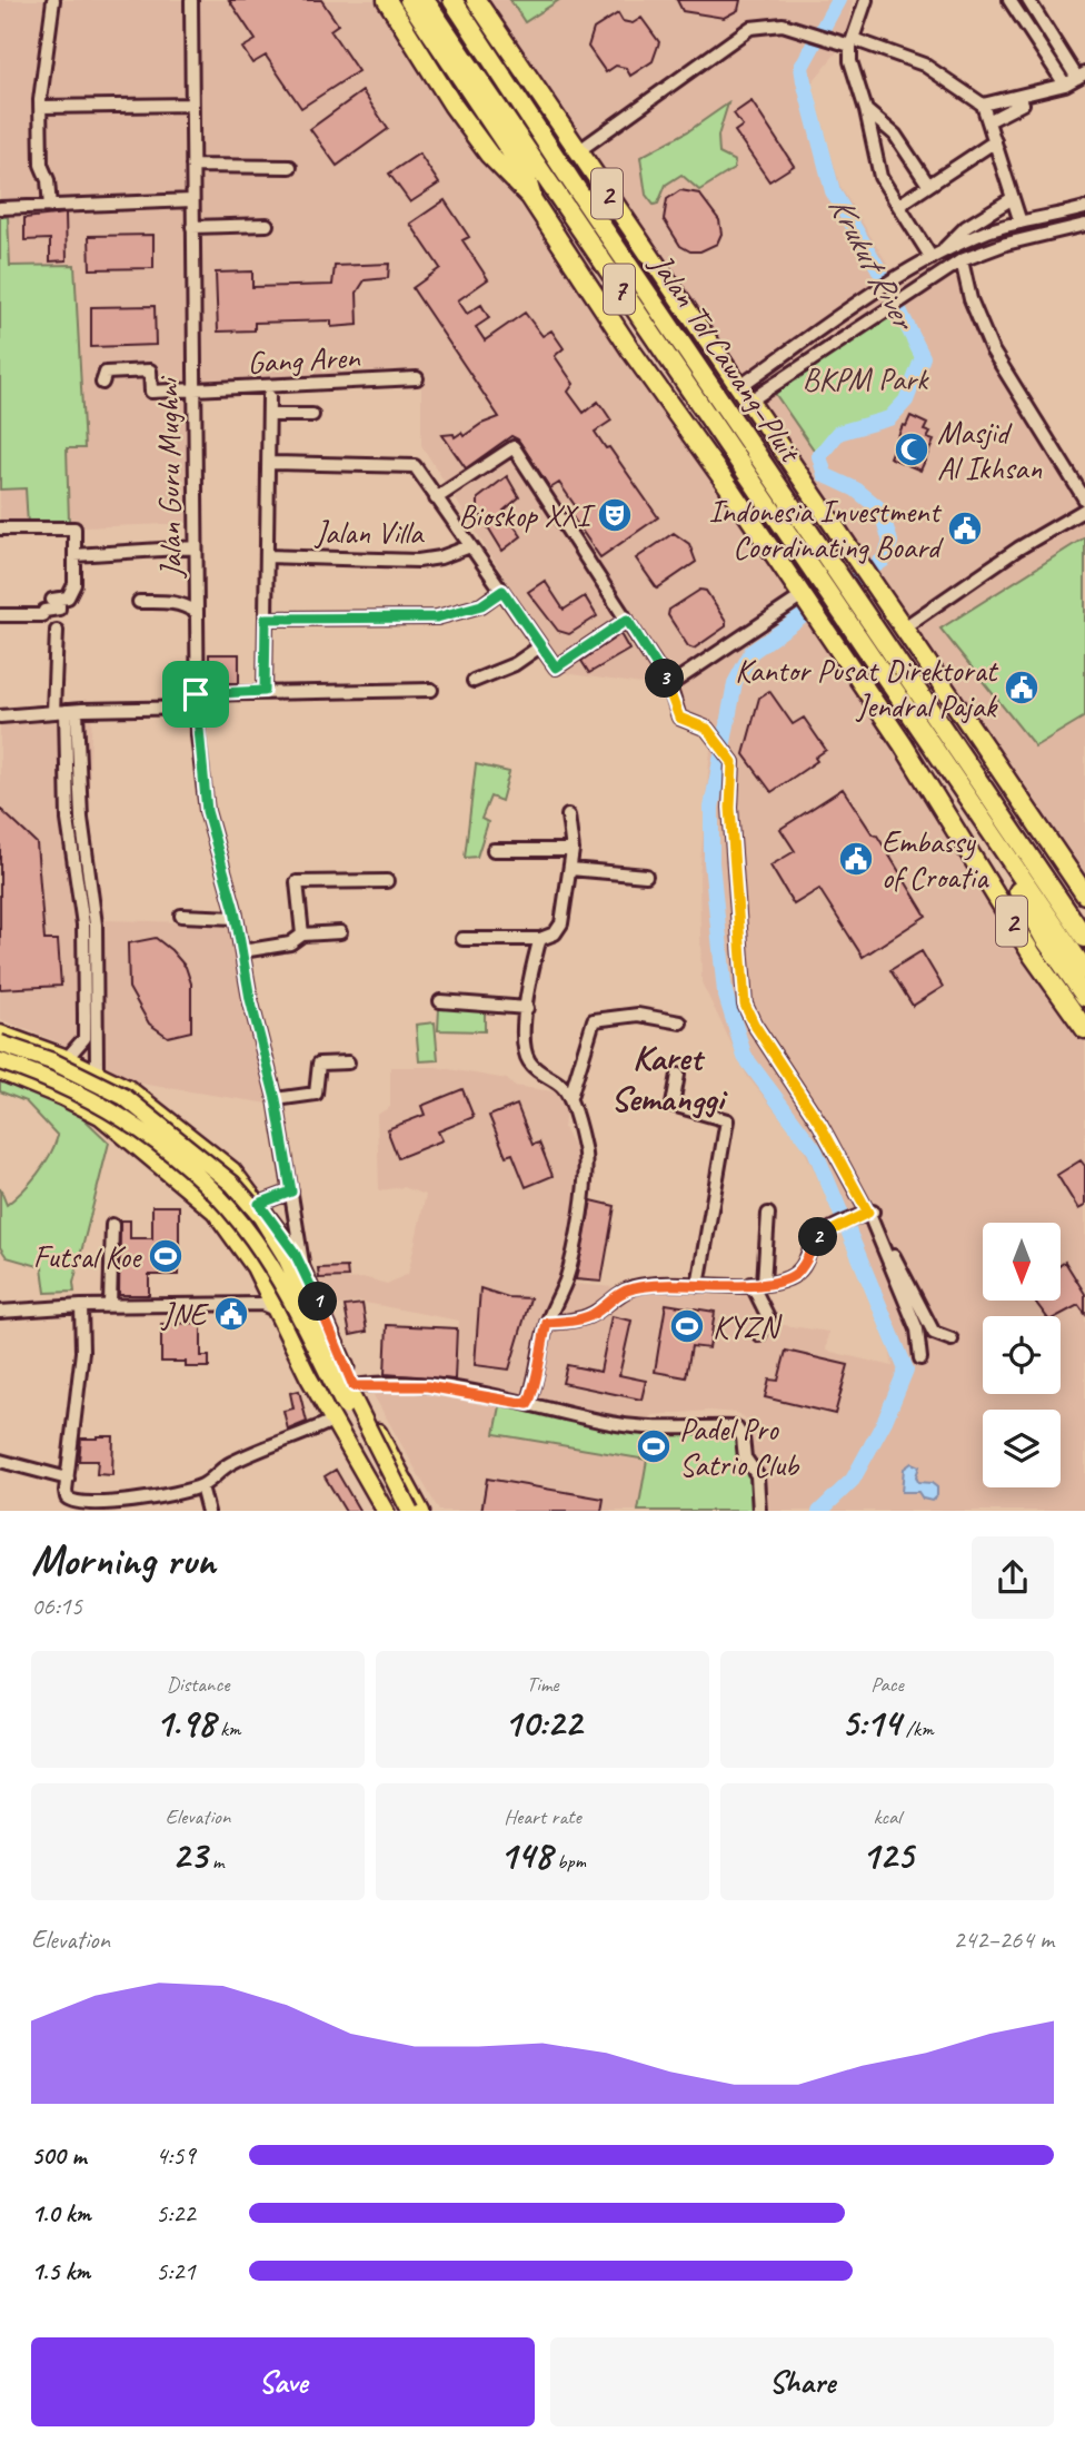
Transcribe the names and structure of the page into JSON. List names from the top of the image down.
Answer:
{
  "streets": {
    "highway": ["2", "7", "Jalan Tol Cawang–Pluit"],
    "street": ["Gang Aren", "Jalan Guru Mughni", "Jalan Villa"]
  },
  "crossings": [
    ["Gang Aren", "Jalan Guru Mughni"]
  ],
  "districts": ["Karet Semanggi"],
  "water": ["Krukut River"],
  "parks": ["BKPM Park"],
  "places": {
    "mosque": ["Masjid Al Ikhsan"],
    "theatre": ["Bioskop XXI"],
    "public building": [
      "Indonesia Investment Coordinating Board",
      "Kantor Pusat Direktorat Jendral Pajak",
      "Embassy of Croatia",
      "JNE"
    ],
    "sports": ["Futsal Koe", "KYZN", "Padel Pro Satrio Club"]
  },
  "north": "bottom",
  "page": {
    "pins": ["3", "2", "1"],
    "heading": ["Morning run", "06:15"],
    "stats": [
      ["Distance", "1.98 km"],
      ["Time", "10:22"],
      ["Pace", "5:14 /km"],
      ["Elevation", "23 m"],
      ["Heart rate", "148 bpm"],
      ["kcal", "125"]
    ],
    "chart": ["Elevation", "242–264 m"],
    "list": [
      {
        "name": "500 m",
        "note": "4:59"
      },
      {
        "name": "1.0 km",
        "note": "5:22"
      },
      {
        "name": "1.5 km",
        "note": "5:21"
      }
    ],
    "buttons": ["Save", "Share"]
  }
}
